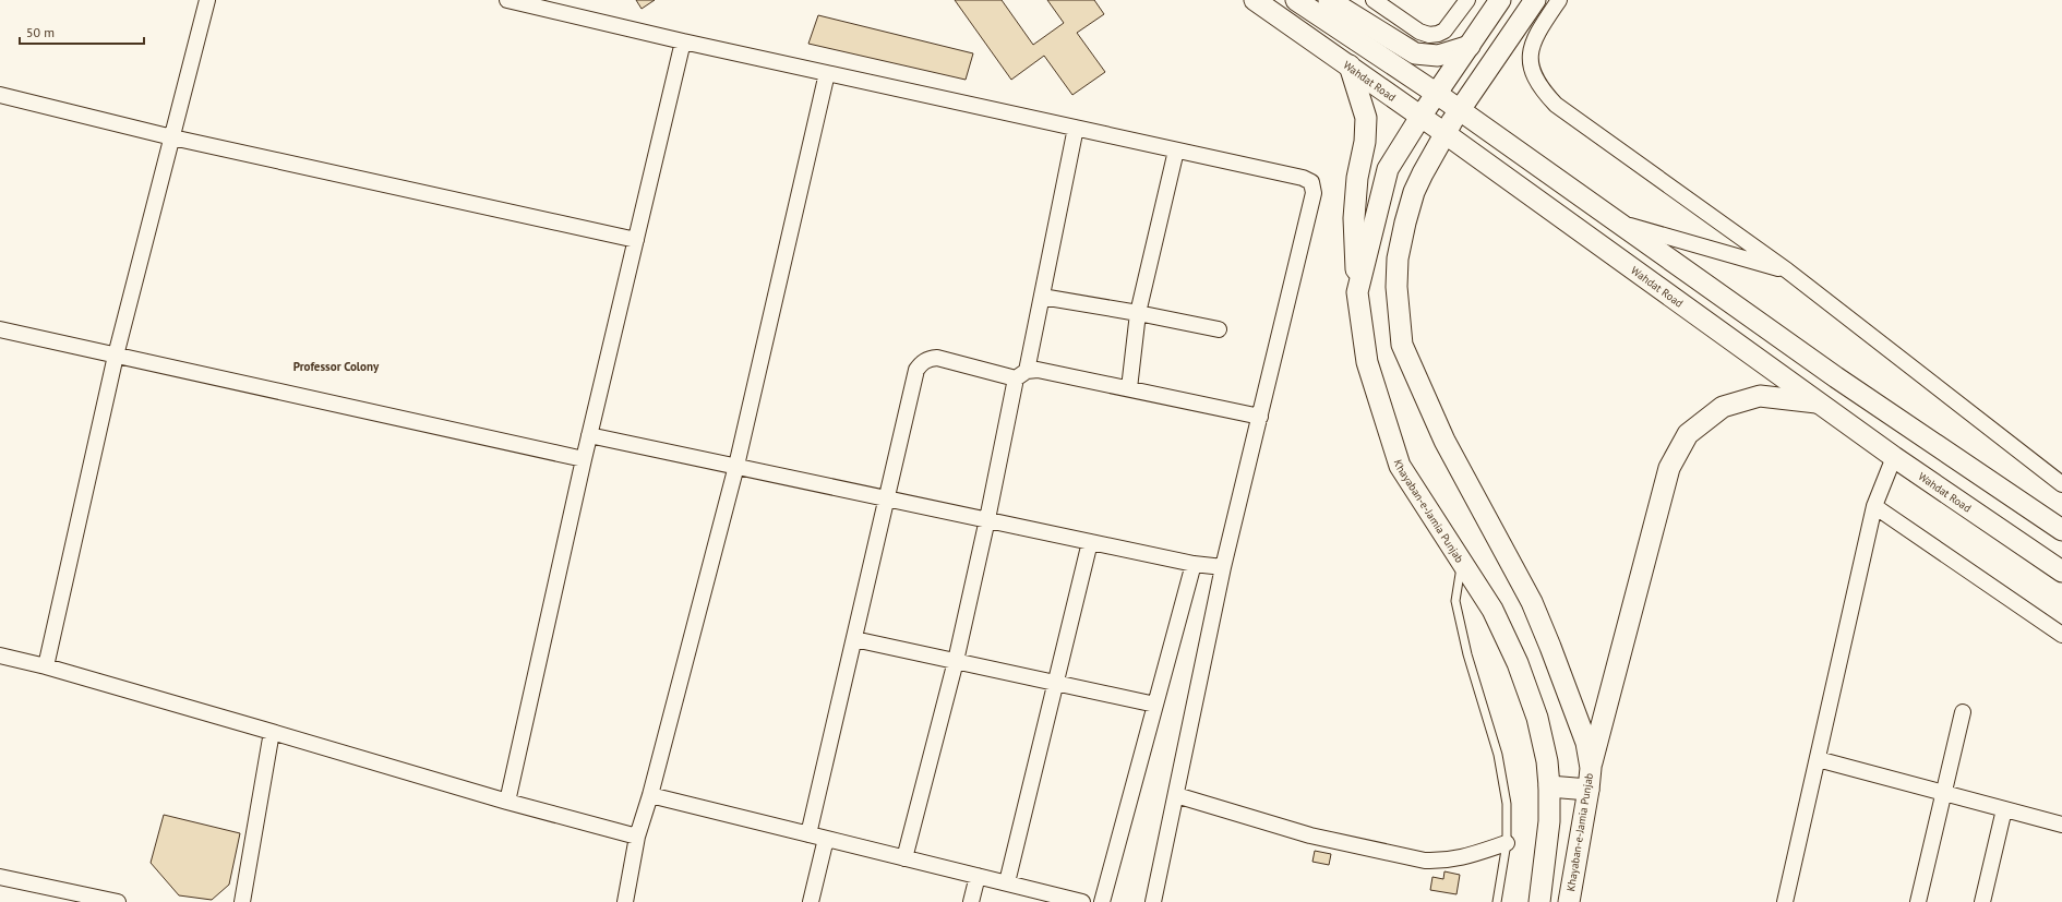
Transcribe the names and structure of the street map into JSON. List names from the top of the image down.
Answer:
{
  "streets": {
    "main road": ["Wahdat Road", "Khayaban-e-Jamia Punjab"]
  },
  "crossings": [
    ["Wahdat Road", "Khayaban-e-Jamia Punjab"]
  ],
  "districts": ["Professor Colony"],
  "scale_bar": "50 m"
}
